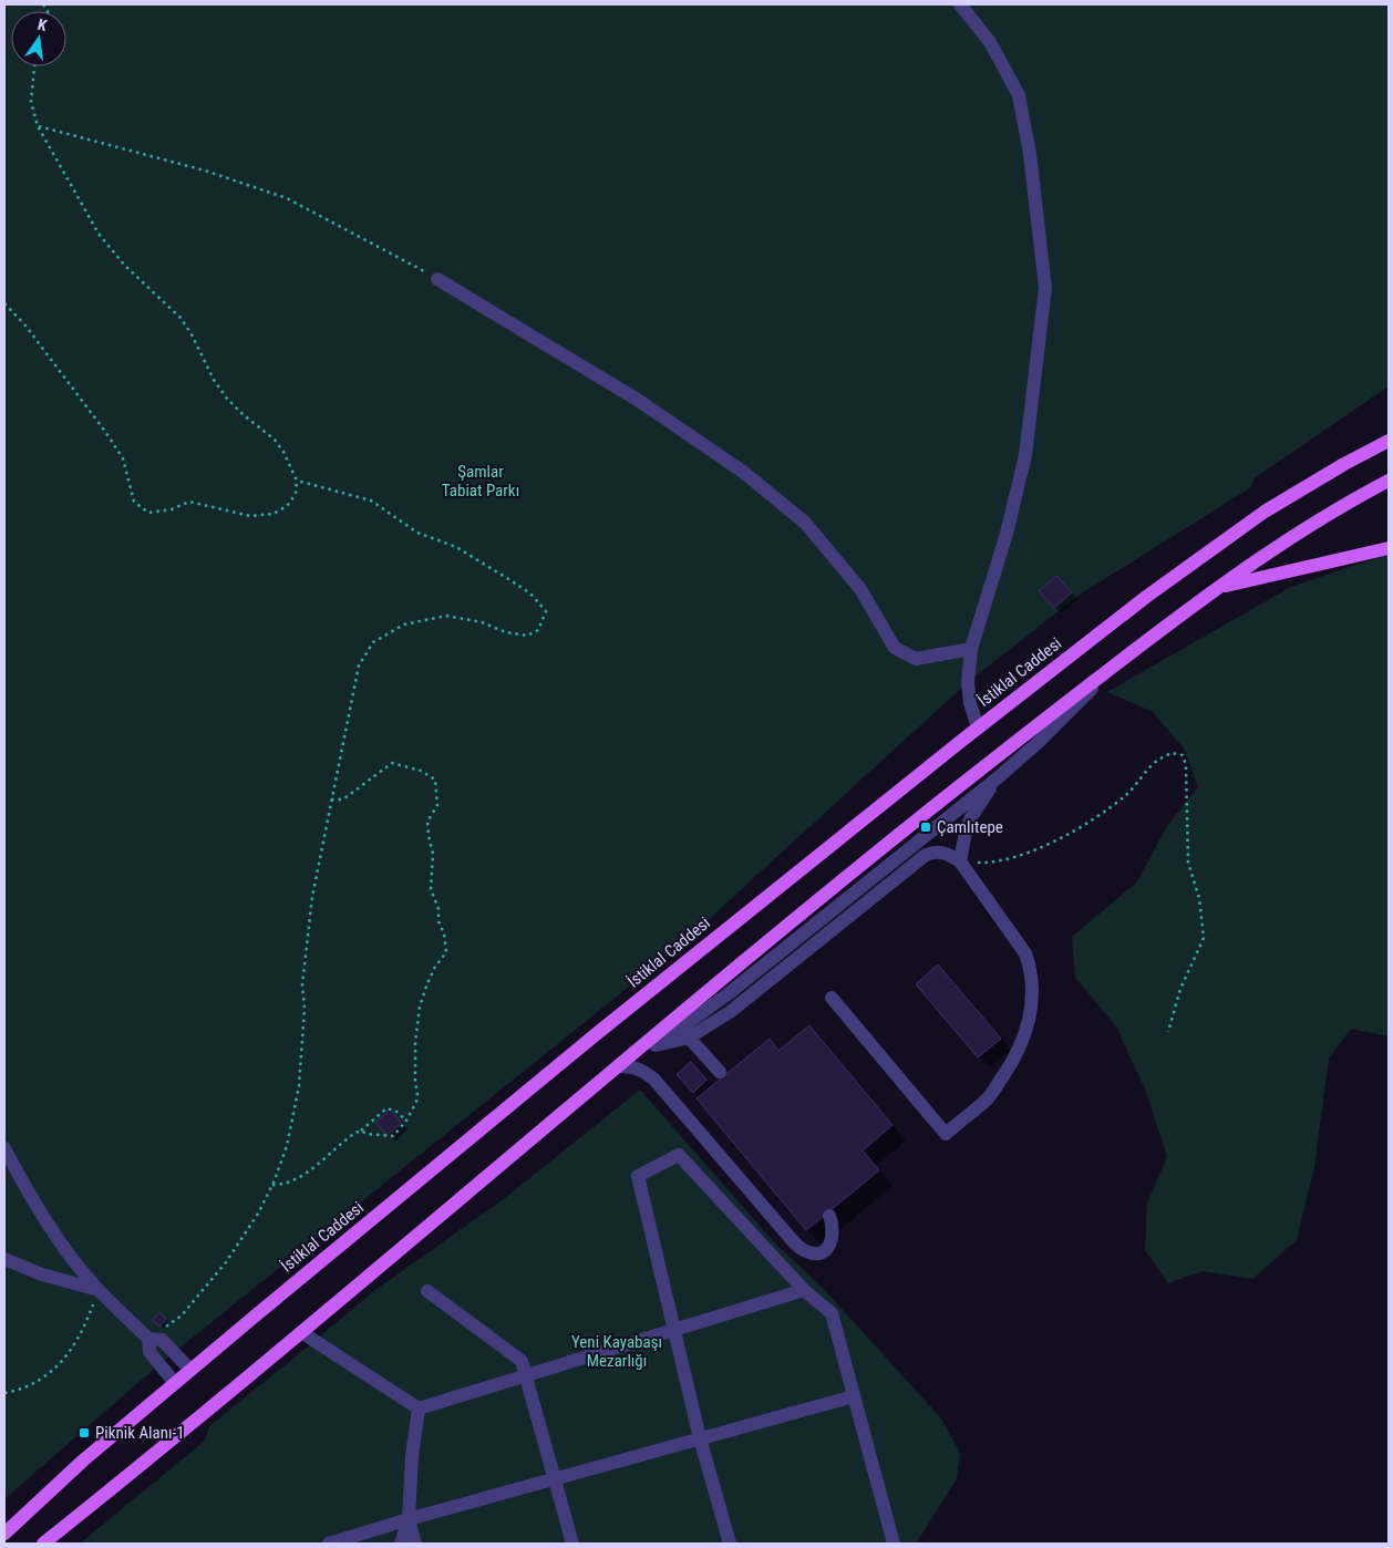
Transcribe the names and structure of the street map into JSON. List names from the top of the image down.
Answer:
{
  "streets": {
    "main road": ["İstiklal Caddesi"]
  },
  "parks": ["Şamlar Tabiat Parkı", "Yeni Kayabaşı Mezarlığı"],
  "places": {
    "transit": ["Çamlıtepe", "Piknik Alanı-1"]
  },
  "north": "top"
}
